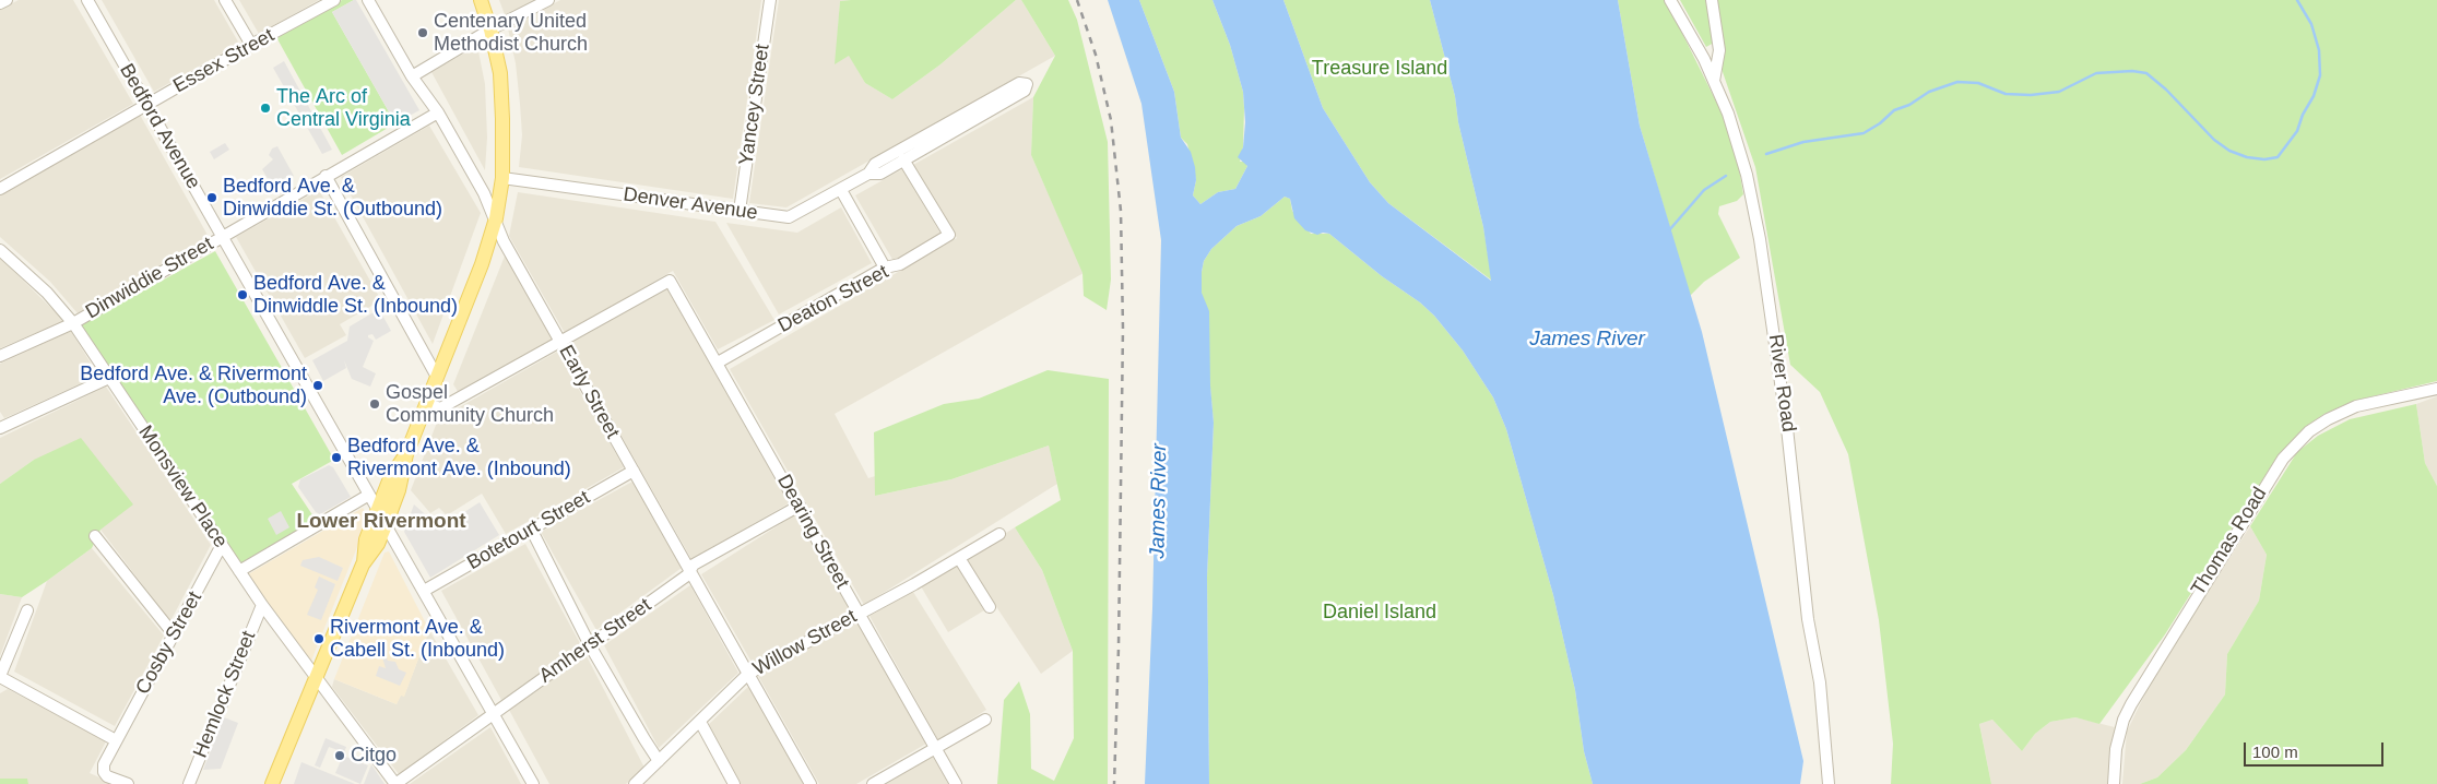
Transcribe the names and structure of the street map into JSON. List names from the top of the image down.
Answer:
{
  "streets": {
    "street": [
      "Essex Street",
      "Yancey Street",
      "Bedford Avenue",
      "Denver Avenue",
      "Dinwiddie Street",
      "Deaton Street",
      "River Road",
      "Early Street",
      "Monsview Place",
      "Botetourt Street",
      "Dearing Street",
      "Thomas Road",
      "Amherst Street",
      "Cosby Street",
      "Willow Street",
      "Hemlock Street"
    ]
  },
  "crossings": [
    ["Essex Street", "Bedford Avenue"],
    ["Yancey Street", "Denver Avenue"],
    ["Bedford Avenue", "Dinwiddie Street"],
    ["Denver Avenue", "Deaton Street"],
    ["Dinwiddie Street", "Early Street"],
    ["Dinwiddie Street", "Monsview Place"],
    ["Deaton Street", "Dearing Street"],
    ["Early Street", "Botetourt Street"],
    ["Early Street", "Dearing Street"],
    ["Early Street", "Amherst Street"],
    ["Early Street", "Willow Street"],
    ["Monsview Place", "Amherst Street"],
    ["Monsview Place", "Cosby Street"],
    ["Monsview Place", "Hemlock Street"],
    ["Dearing Street", "Amherst Street"],
    ["Dearing Street", "Willow Street"]
  ],
  "districts": ["Lower Rivermont"],
  "water": ["James River"],
  "parks": ["Treasure Island", "Daniel Island"],
  "places": [
    "Centenary United Methodist Church",
    "The Arc of Central Virginia",
    "Bedford Ave. & Dinwiddie St. (Outbound)",
    "Bedford Ave. & Dinwiddle St. (Inbound)",
    "Bedford Ave. & Rivermont Ave. (Outbound)",
    "Gospel Community Church",
    "Bedford Ave. & Rivermont Ave. (Inbound)",
    "Rivermont Ave. & Cabell St. (Inbound)",
    "Citgo"
  ],
  "scale_bar": "100 m"
}
